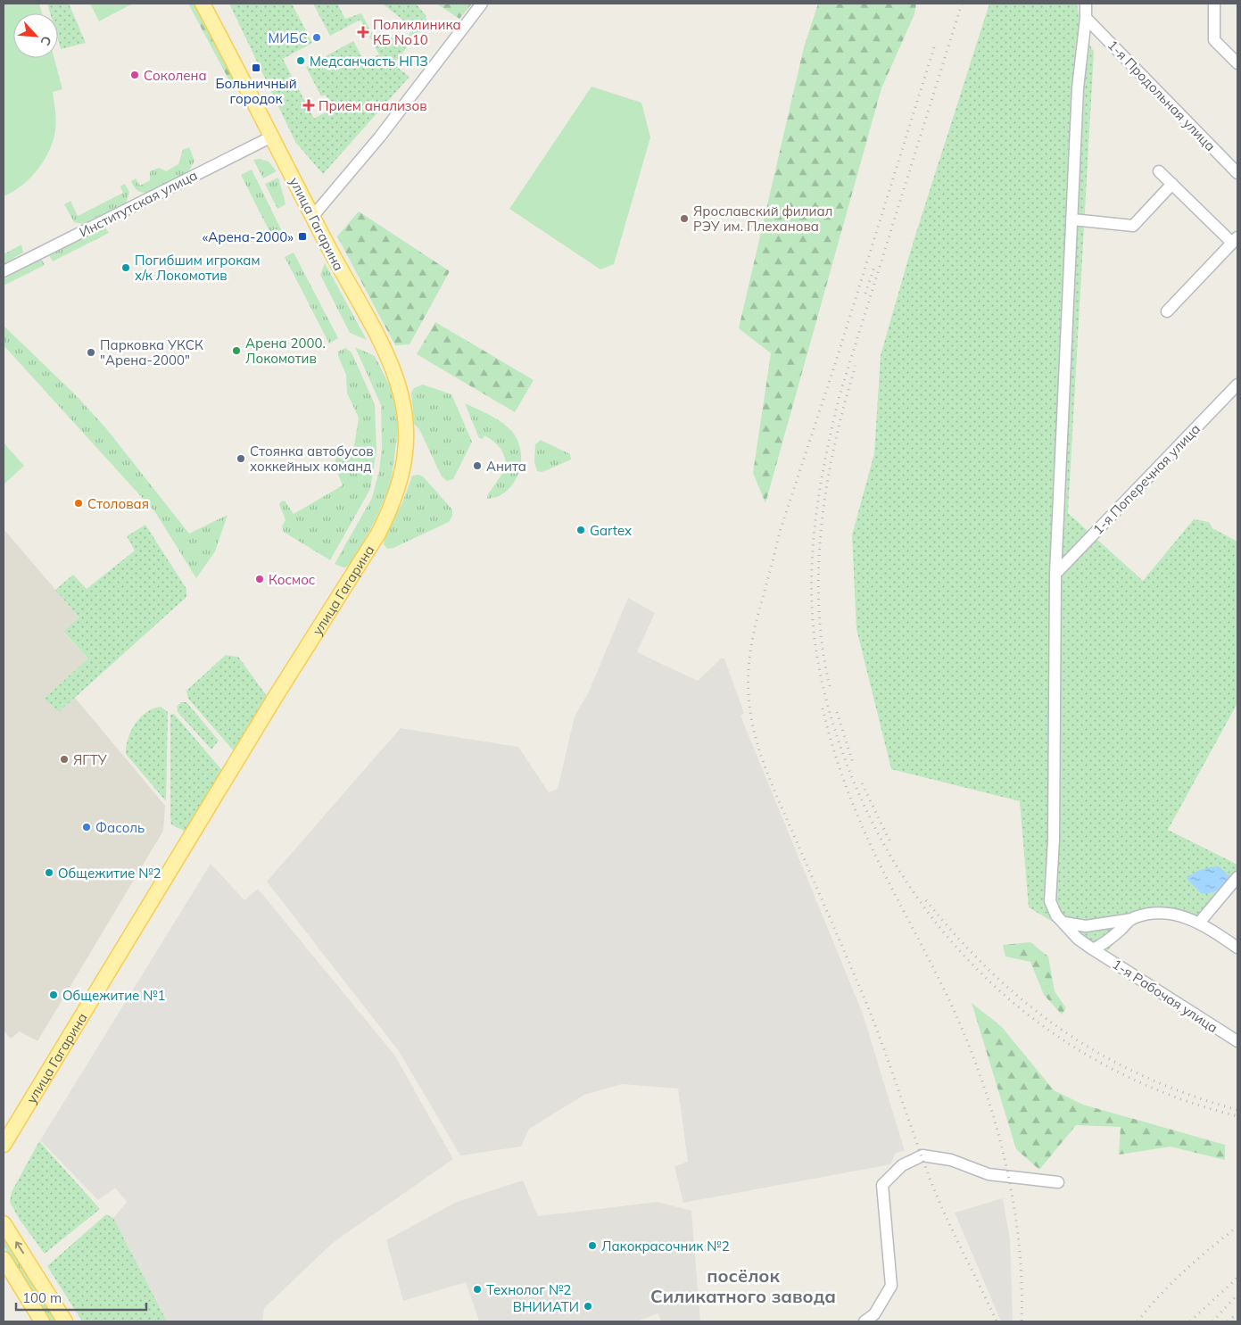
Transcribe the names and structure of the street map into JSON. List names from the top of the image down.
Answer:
{
  "streets": {
    "main road": ["улица Гагарина"],
    "street": [
      "1-я Продольная улица",
      "Институтская улица",
      "1-я Поперечная улица",
      "1-я Рабочая улица"
    ]
  },
  "crossings": [
    ["1-я Продольная улица", "1-я Рабочая улица"],
    ["Институтская улица", "улица Гагарина"],
    ["1-я Поперечная улица", "1-я Рабочая улица"]
  ],
  "districts": ["посёлок Силикатного завода"],
  "places": {
    "health": ["Поликлиника КБ No10", "Прием анализов"],
    "other": [
      "МИБС",
      "Медсанчасть НПЗ",
      "Соколена",
      "Ярославский филиал РЭУ им. Плеханова",
      "Погибшим игрокам х/к Локомотив",
      "Арена 2000. Локомотив",
      "Парковка УКСК \"Арена-2000\"",
      "Стоянка автобусов хоккейных команд",
      "Анита",
      "Столовая",
      "Gartex",
      "Космос",
      "ЯГТУ",
      "Фасоль",
      "Общежитие №2",
      "Общежитие №1",
      "Лакокрасочник №2",
      "Технолог №2",
      "ВНИИАТИ"
    ],
    "transit": ["Больничный городок", "«Арена-2000»"]
  },
  "scale_bar": "100 m",
  "north": "bottom right"
}
